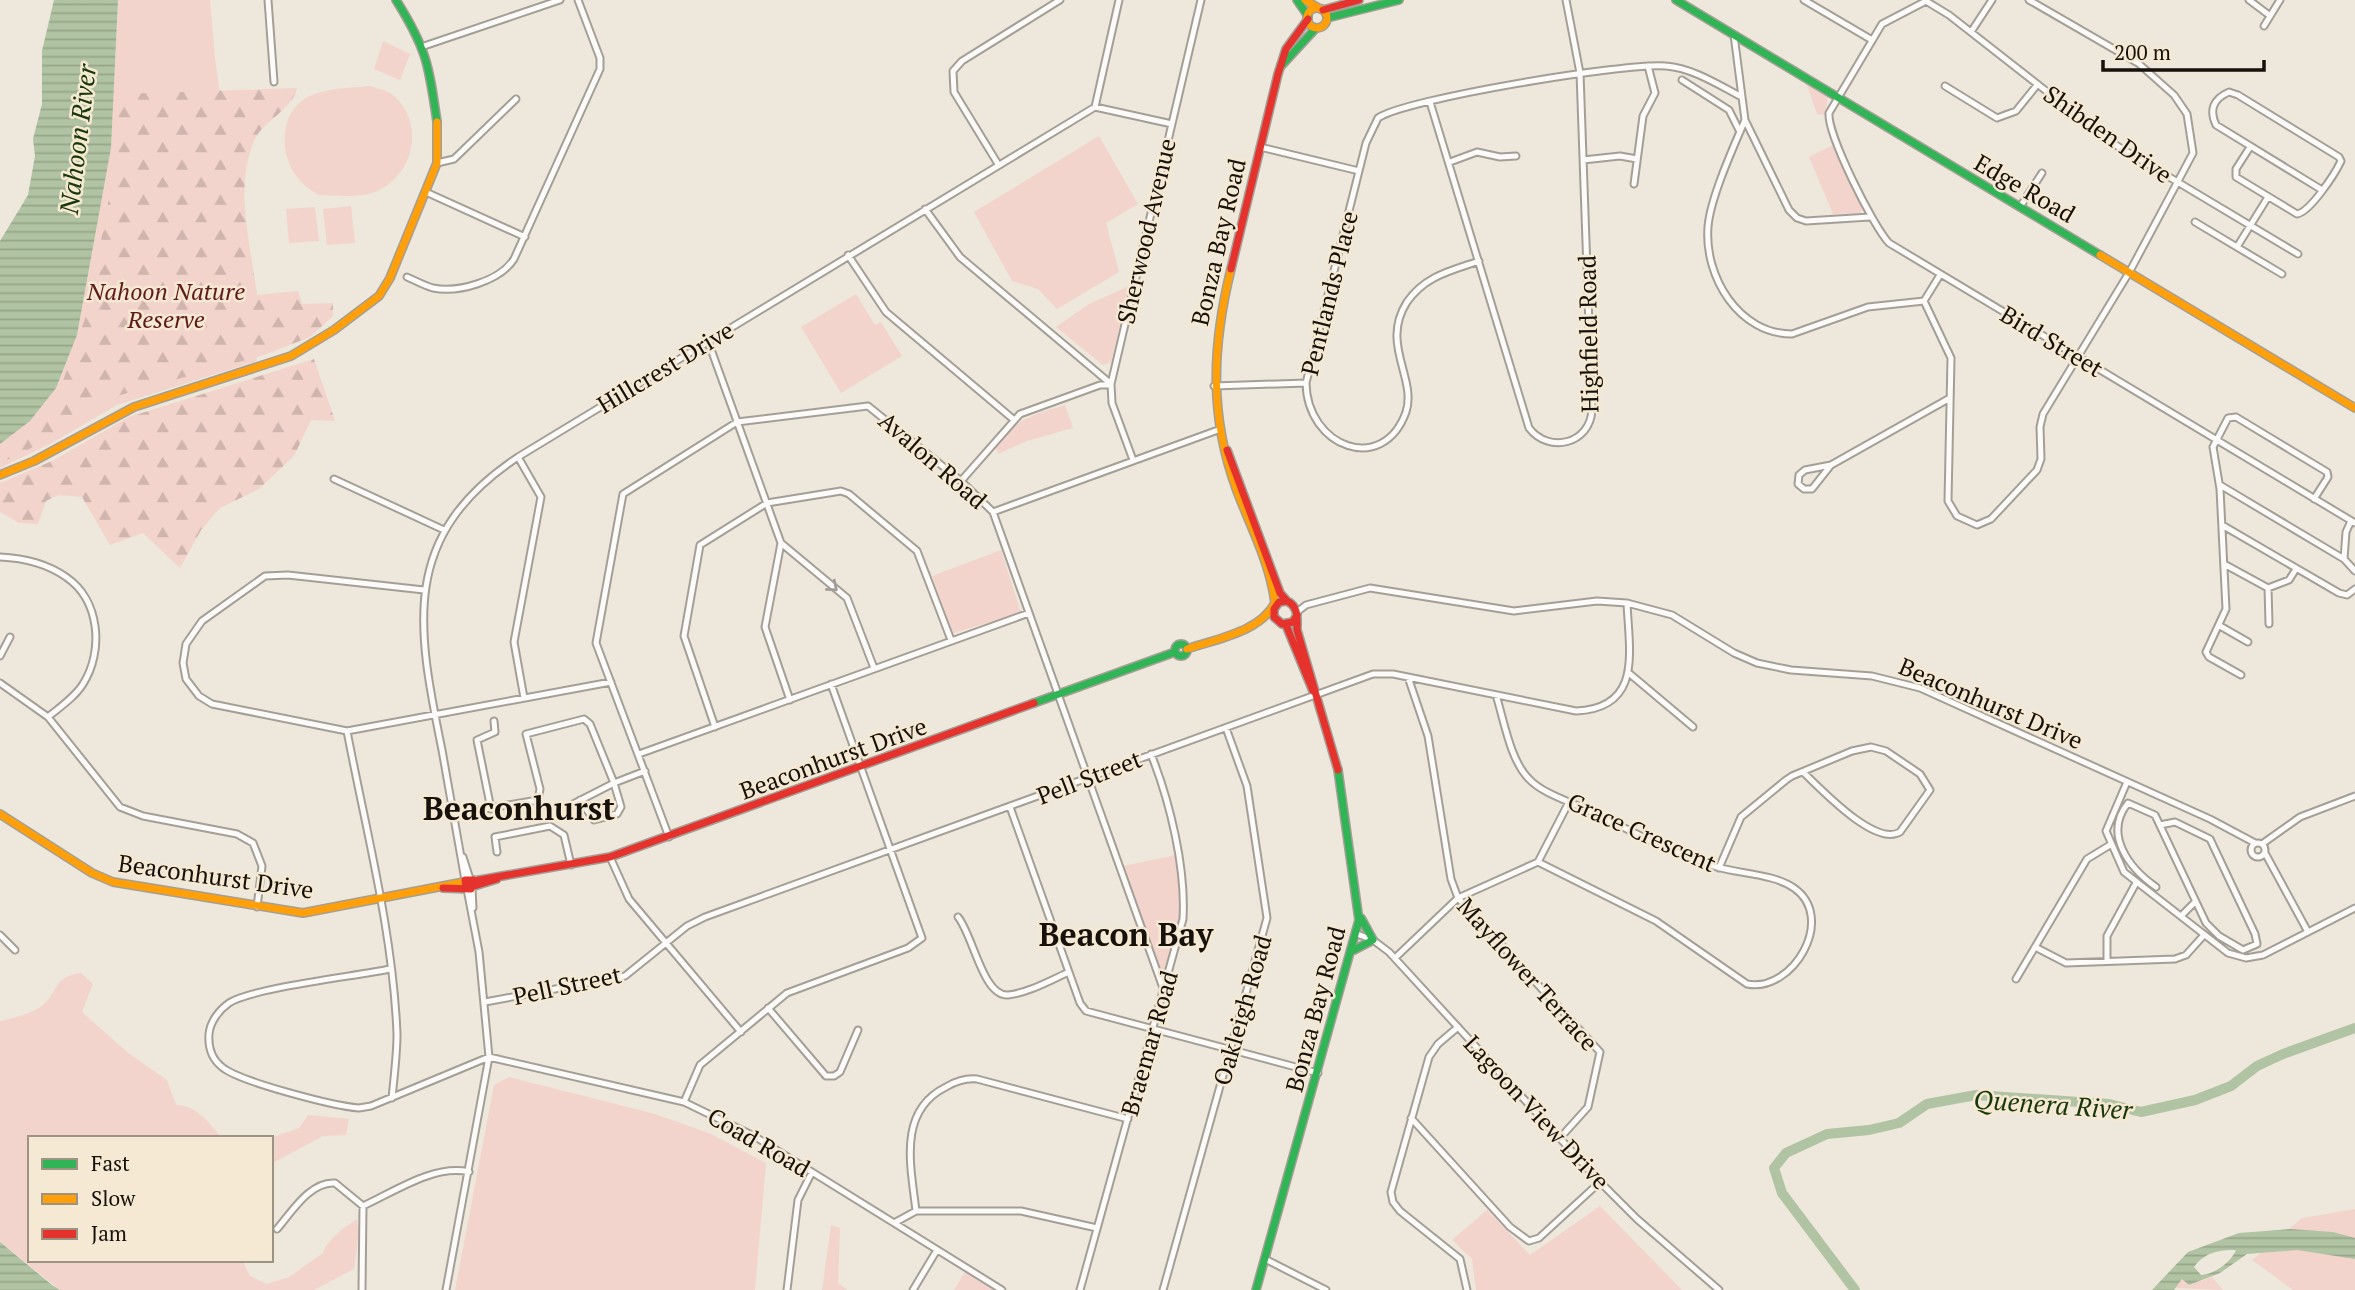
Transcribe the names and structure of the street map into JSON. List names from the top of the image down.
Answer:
{
  "streets": {
    "street": [
      "Shibden Drive",
      "Edge Road",
      "Sherwood Avenue",
      "Bonza Bay Road",
      "Pentlands Place",
      "Highfield Road",
      "Bird Street",
      "Hillcrest Drive",
      "Avalon Road",
      "Beaconhurst Drive",
      "Pell Street",
      "Grace Crescent",
      "Mayflower Terrace",
      "Oakleigh Road",
      "Braemar Road",
      "Lagoon View Drive",
      "Coad Road"
    ]
  },
  "crossings": [
    ["Edge Road", "Bird Street"],
    ["Bonza Bay Road", "Beaconhurst Drive"],
    ["Bonza Bay Road", "Pell Street"],
    ["Bonza Bay Road", "Lagoon View Drive"],
    ["Pentlands Place", "Highfield Road"],
    ["Hillcrest Drive", "Beaconhurst Drive"],
    ["Hillcrest Drive", "Pell Street"],
    ["Avalon Road", "Beaconhurst Drive"],
    ["Avalon Road", "Pell Street"],
    ["Avalon Road", "Braemar Road"],
    ["Pell Street", "Grace Crescent"],
    ["Pell Street", "Mayflower Terrace"],
    ["Pell Street", "Oakleigh Road"],
    ["Pell Street", "Braemar Road"],
    ["Mayflower Terrace", "Lagoon View Drive"]
  ],
  "districts": ["Beaconhurst", "Beacon Bay"],
  "water": ["Nahoon River", "Quenera River"],
  "parks": ["Nahoon Nature Reserve"],
  "legend": ["Fast", "Slow", "Jam"],
  "scale_bar": "200 m"
}
